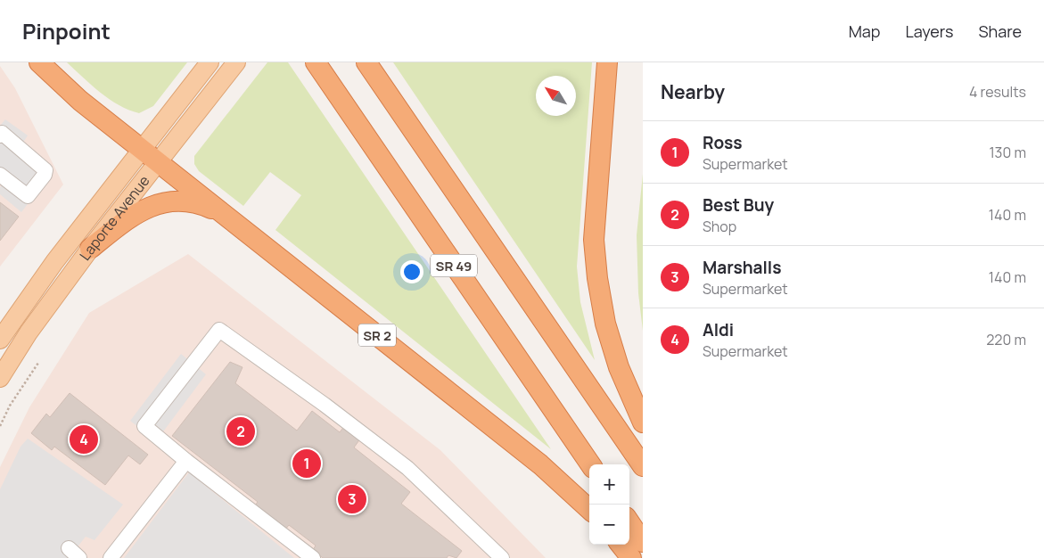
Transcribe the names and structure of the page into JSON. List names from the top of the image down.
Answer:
{
  "streets": {
    "highway": ["SR 49", "SR 2"],
    "main road": ["Laporte Avenue"]
  },
  "crossings": [
    ["Laporte Avenue", "SR 2"]
  ],
  "north": "top left",
  "page": {
    "header": "Pinpoint",
    "nav": ["Map", "Layers", "Share"],
    "heading": ["Nearby", "4 results"],
    "list": [
      {
        "mark": "1",
        "name": "Ross",
        "note": "Supermarket",
        "value": "130 m"
      },
      {
        "mark": "2",
        "name": "Best Buy",
        "note": "Shop",
        "value": "140 m"
      },
      {
        "mark": "3",
        "name": "Marshalls",
        "note": "Supermarket",
        "value": "140 m"
      },
      {
        "mark": "4",
        "name": "Aldi",
        "note": "Supermarket",
        "value": "220 m"
      }
    ],
    "pins": [
      "2",
      "4",
      "1",
      "3"
    ],
    "map_buttons": ["+", "−"]
  }
}
